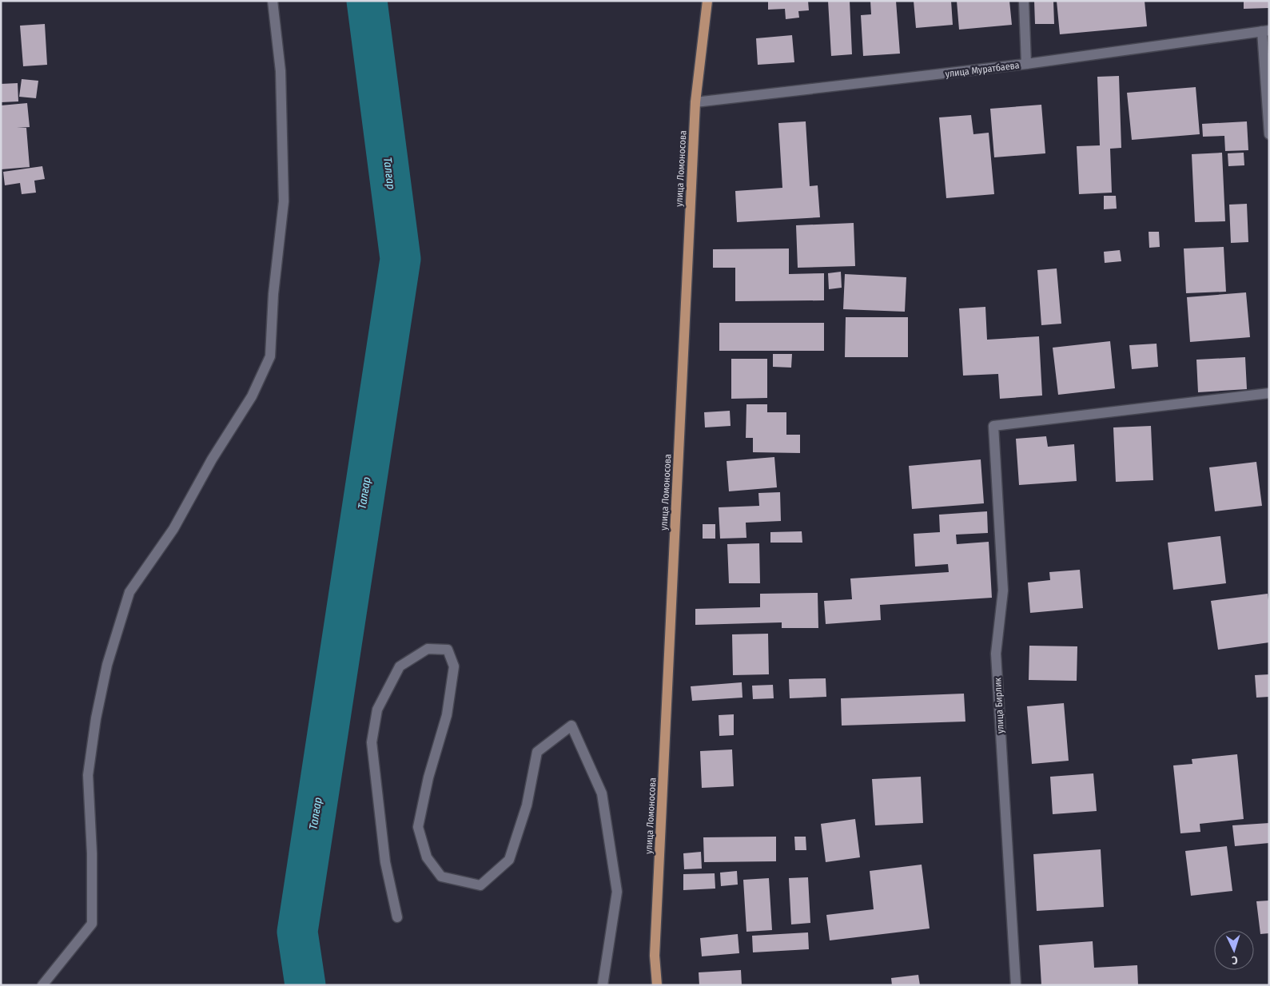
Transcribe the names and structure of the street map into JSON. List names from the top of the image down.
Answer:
{
  "streets": {
    "main road": ["улица Ломоносова"],
    "street": ["улица Муратбаева", "улица Бирлик"]
  },
  "crossings": [
    ["улица Муратбаева", "улица Ломоносова"]
  ],
  "water": ["Талғар"],
  "north": "bottom"
}
